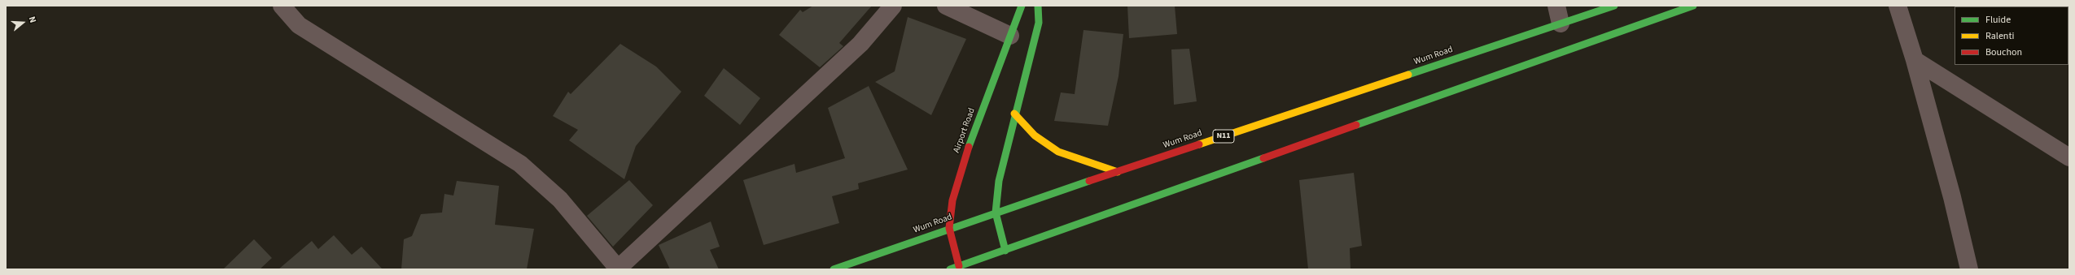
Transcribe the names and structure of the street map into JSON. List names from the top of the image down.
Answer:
{
  "streets": {
    "main road": ["Wum Road", "Airport Road", "N11"]
  },
  "crossings": [
    ["Wum Road", "Airport Road"]
  ],
  "legend": ["Fluide", "Ralenti", "Bouchon"],
  "north": "right"
}
